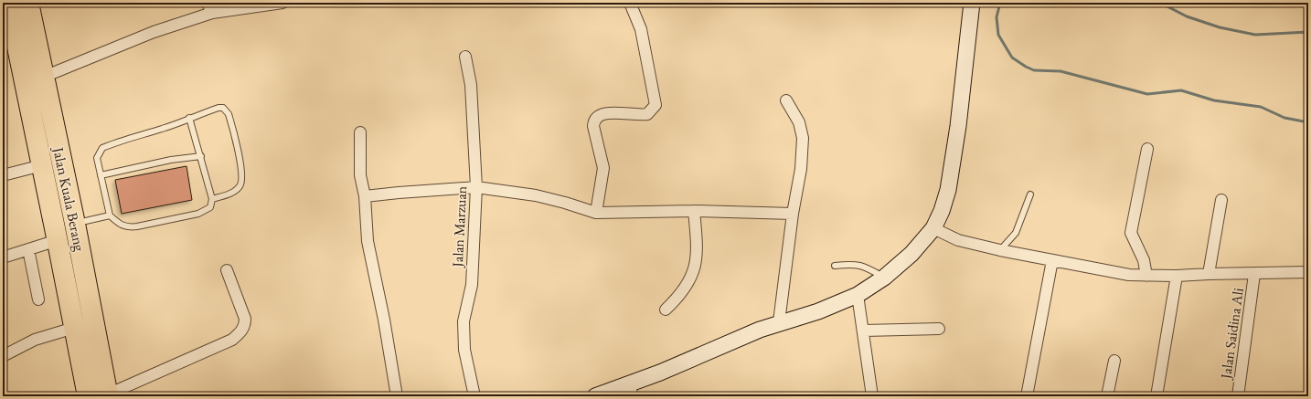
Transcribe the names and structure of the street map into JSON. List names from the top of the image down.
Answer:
{
  "streets": {
    "highway": ["Jalan Kuala Berang"],
    "street": ["Jalan Marzuan", "Jalan Saidina Ali"]
  }
}
